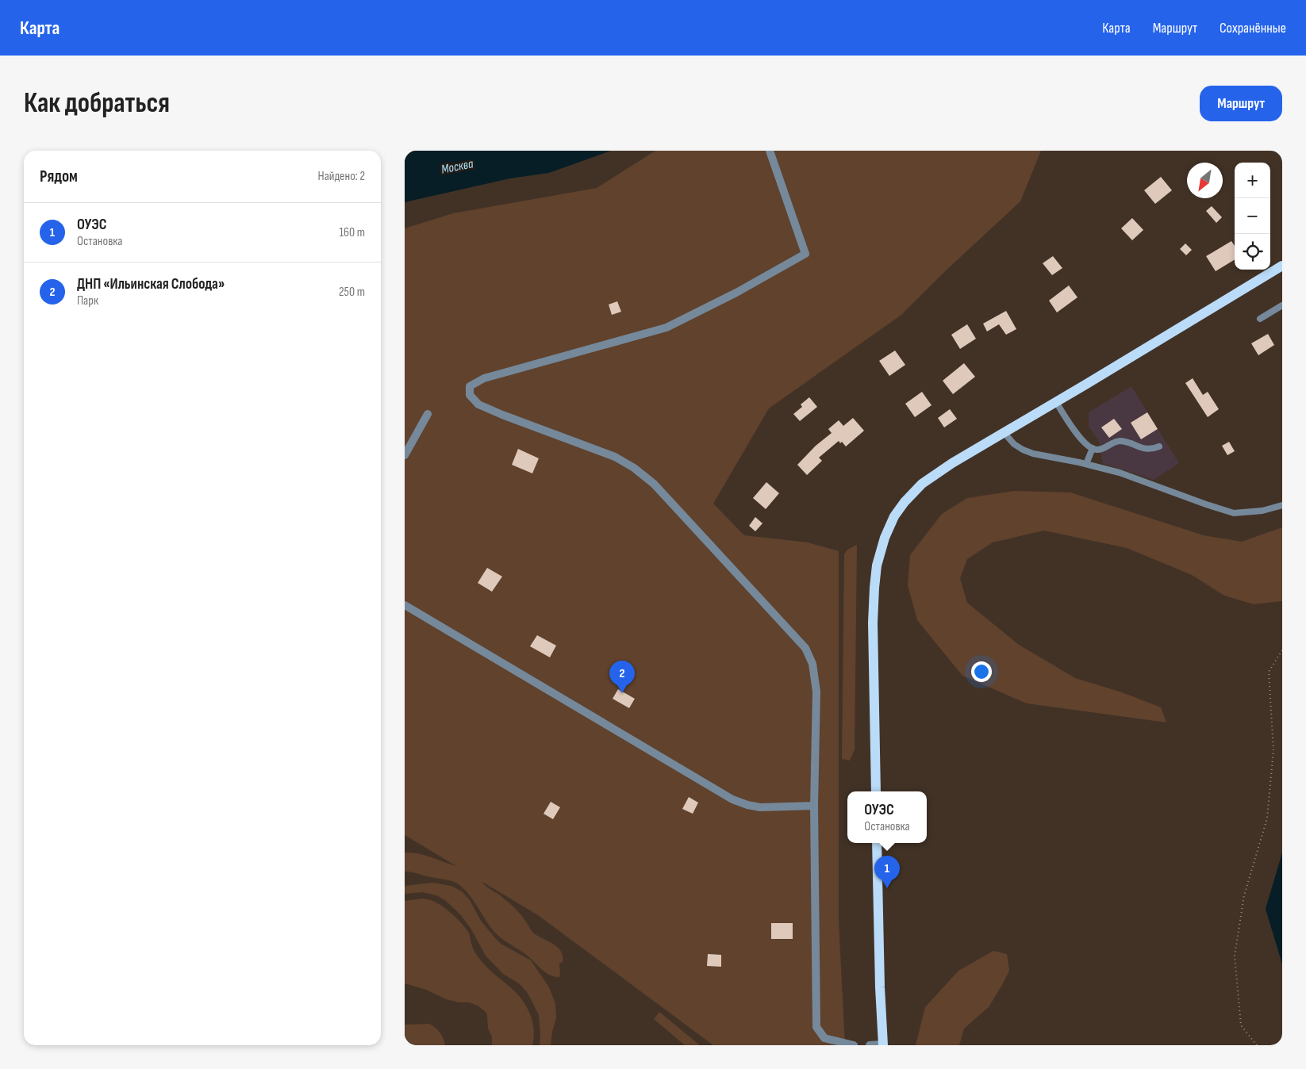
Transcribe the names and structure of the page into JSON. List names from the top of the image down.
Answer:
{
  "water": ["Москва"],
  "north": "bottom left",
  "page": {
    "header": "Карта",
    "nav": ["Карта", "Маршрут", "Сохранённые"],
    "buttons": "Маршрут",
    "title": "Как добраться",
    "heading": ["Рядом", "Найдено: 2"],
    "map_buttons": ["+", "−"],
    "list": [
      {
        "mark": "1",
        "name": "ОУЭС",
        "note": "Остановка",
        "value": "160 m"
      },
      {
        "mark": "2",
        "name": "ДНП «Ильинская Слобода»",
        "note": "Парк",
        "value": "250 m"
      }
    ],
    "pins": ["2", "1"],
    "popup": ["ОУЭС", "Остановка"]
  }
}
